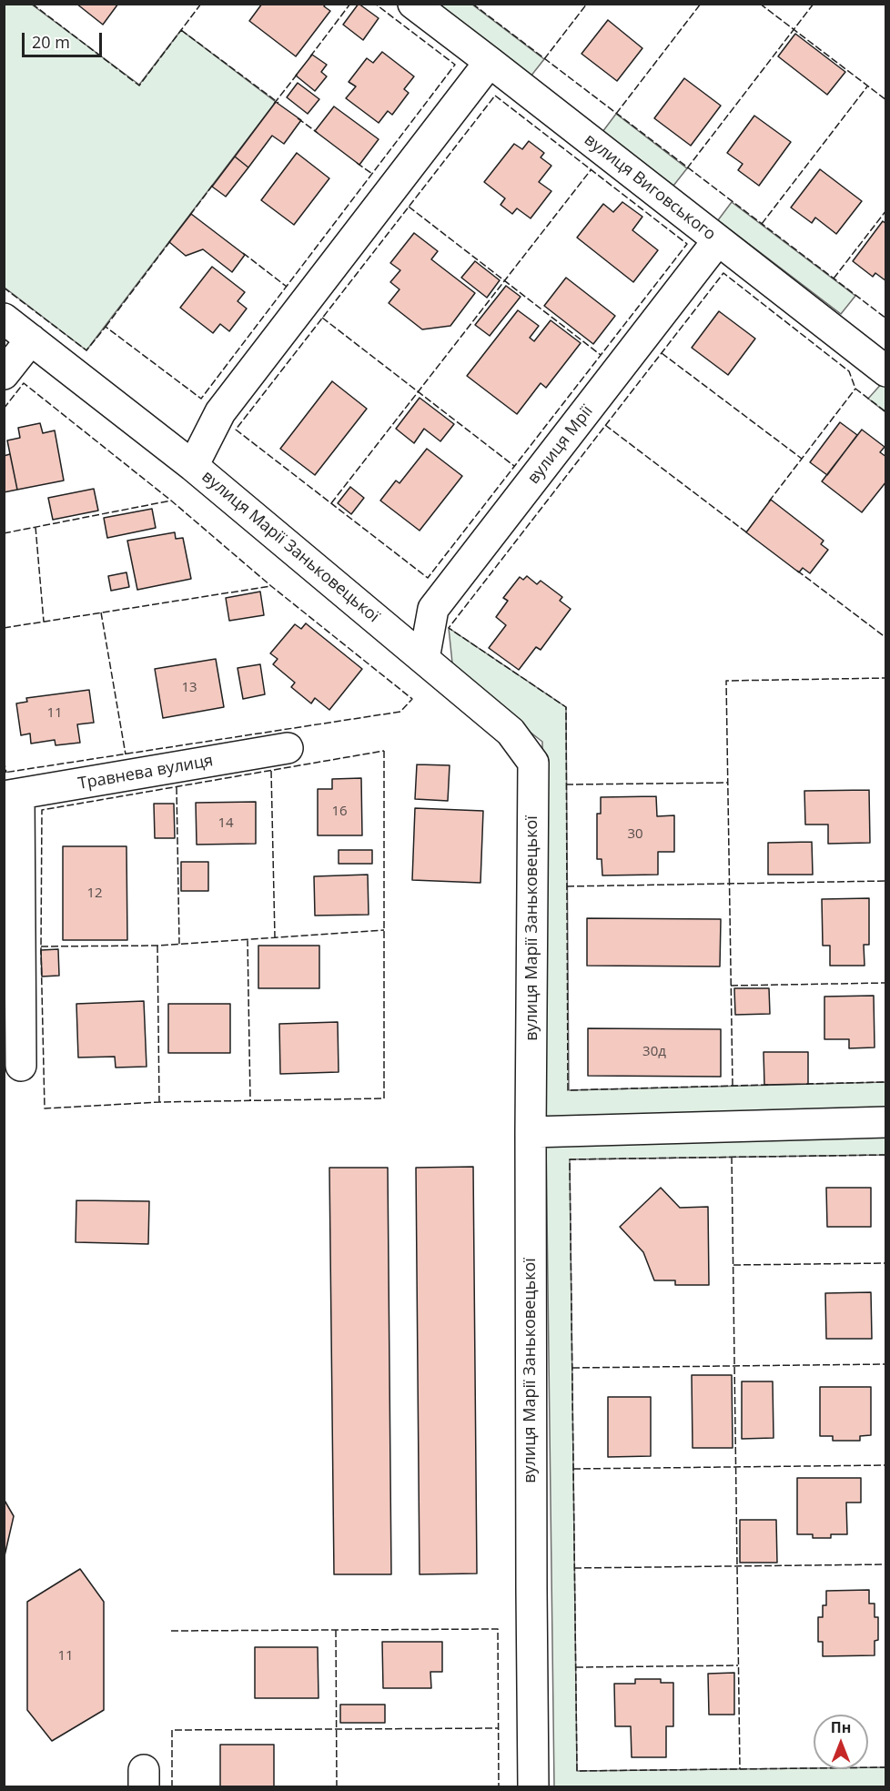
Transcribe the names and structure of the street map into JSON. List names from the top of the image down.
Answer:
{
  "streets": {
    "street": [
      "вулиця Виговського",
      "вулиця Мрії",
      "вулиця Марії Заньковецької",
      "Травнева вулиця"
    ]
  },
  "crossings": [
    ["вулиця Виговського", "вулиця Мрії"],
    ["вулиця Мрії", "вулиця Марії Заньковецької"]
  ],
  "house_numbers": [
    "13",
    "11",
    "16",
    "14",
    "30",
    "12",
    "30д",
    "11"
  ],
  "scale_bar": "20 m",
  "north": "top"
}
